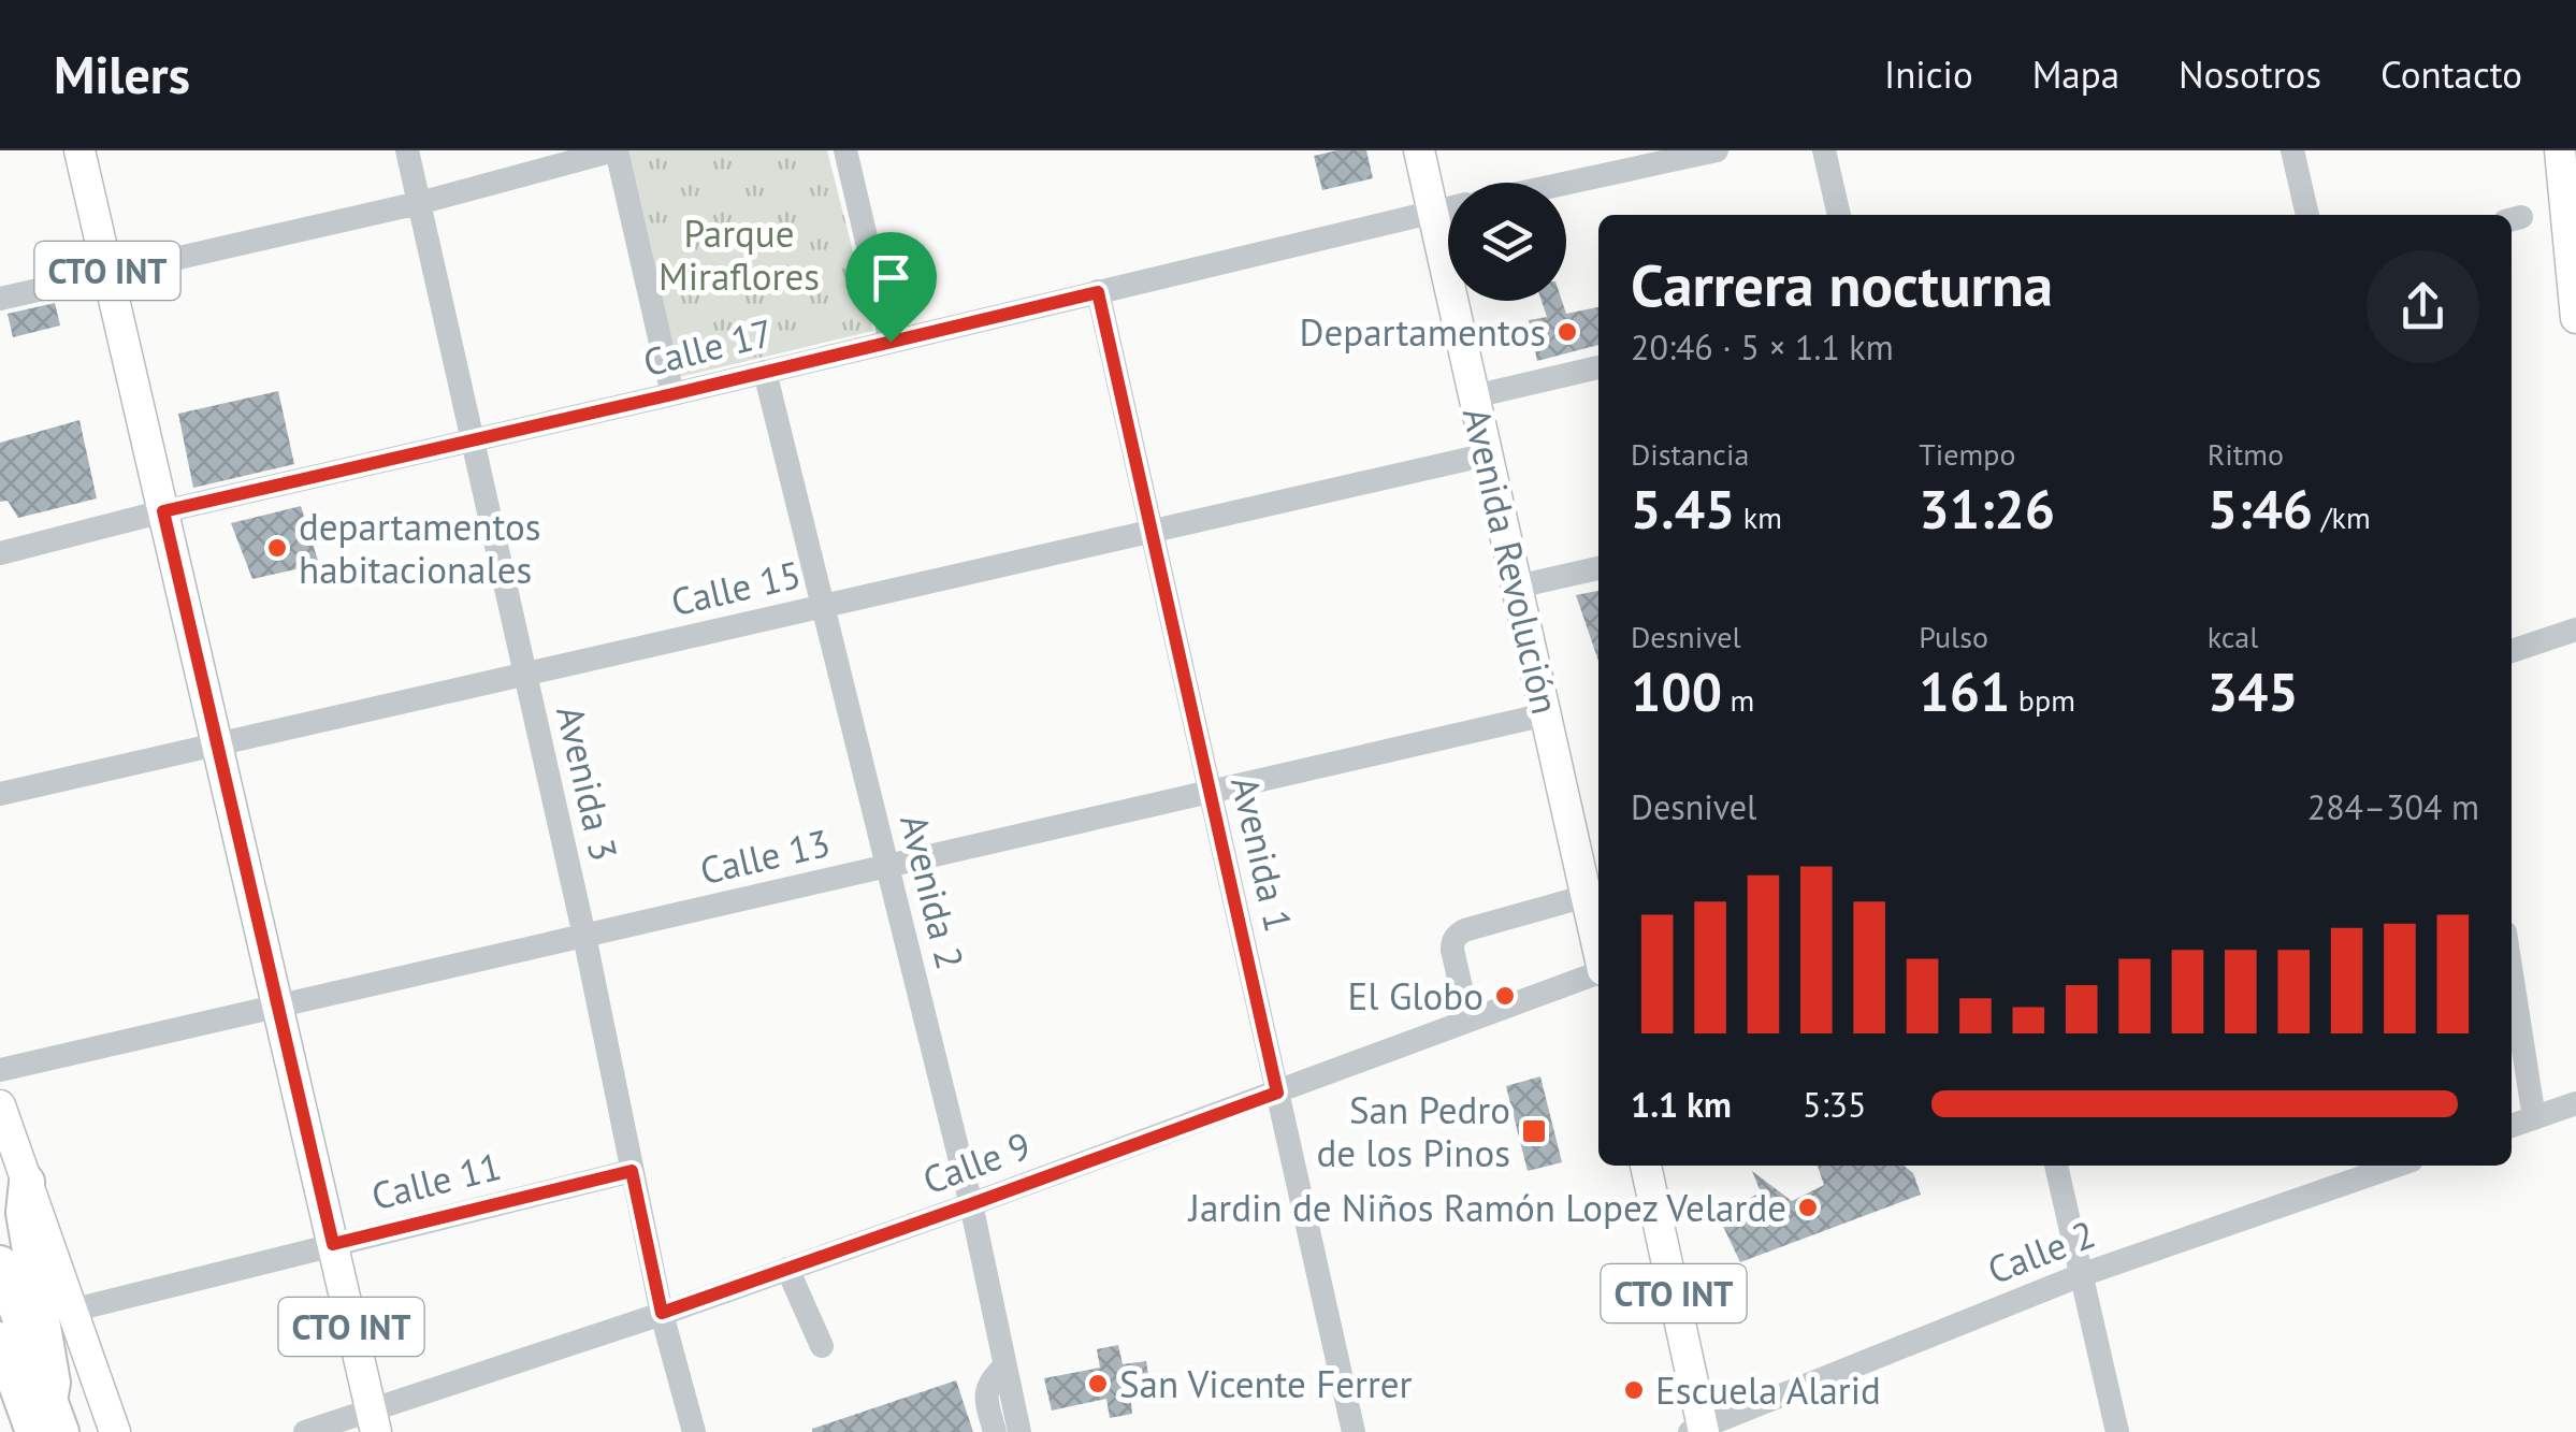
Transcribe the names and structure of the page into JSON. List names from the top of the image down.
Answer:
{
  "streets": {
    "main road": ["CTO INT", "Avenida Revolución"],
    "street": [
      "Calle 17",
      "Calle 15",
      "Avenida 3",
      "Avenida 1",
      "Calle 13",
      "Avenida 2",
      "Calle 9",
      "Calle 11",
      "Calle 2"
    ]
  },
  "crossings": [
    ["CTO INT", "Calle 17"],
    ["CTO INT", "Calle 15"],
    ["CTO INT", "Calle 13"],
    ["CTO INT", "Calle 9"],
    ["CTO INT", "Calle 11"],
    ["CTO INT", "Calle 2"],
    ["Calle 17", "Avenida Revolución"],
    ["Calle 17", "Avenida 3"],
    ["Calle 17", "Avenida 1"],
    ["Calle 17", "Avenida 2"],
    ["Avenida Revolución", "Calle 15"],
    ["Avenida Revolución", "Calle 13"],
    ["Calle 15", "Avenida 3"],
    ["Calle 15", "Avenida 1"],
    ["Calle 15", "Avenida 2"],
    ["Avenida 3", "Calle 13"],
    ["Avenida 3", "Calle 9"],
    ["Avenida 3", "Calle 11"],
    ["Avenida 1", "Calle 13"],
    ["Avenida 1", "Calle 9"],
    ["Calle 13", "Avenida 2"],
    ["Avenida 2", "Calle 9"]
  ],
  "parks": ["Parque Miraflores"],
  "places": {
    "other": [
      "Departamentos",
      "departamentos habitacionales",
      "El Globo",
      "Jardin de Niños Ramón Lopez Velarde",
      "San Vicente Ferrer",
      "Escuela Alarid"
    ],
    "transit": ["San Pedro de los Pinos"]
  },
  "page": {
    "header": "Milers",
    "nav": [
      "Inicio",
      "Mapa",
      "Nosotros",
      "Contacto"
    ],
    "heading": ["Carrera nocturna", "20:46 · 5 × 1.1 km"],
    "stats": [
      ["Distancia", "5.45 km"],
      ["Tiempo", "31:26"],
      ["Ritmo", "5:46 /km"],
      ["Desnivel", "100 m"],
      ["Pulso", "161 bpm"],
      ["kcal", "345"]
    ],
    "chart": ["Desnivel", "284–304 m"],
    "list": [
      {
        "name": "1.1 km",
        "note": "5:35"
      }
    ]
  }
}
